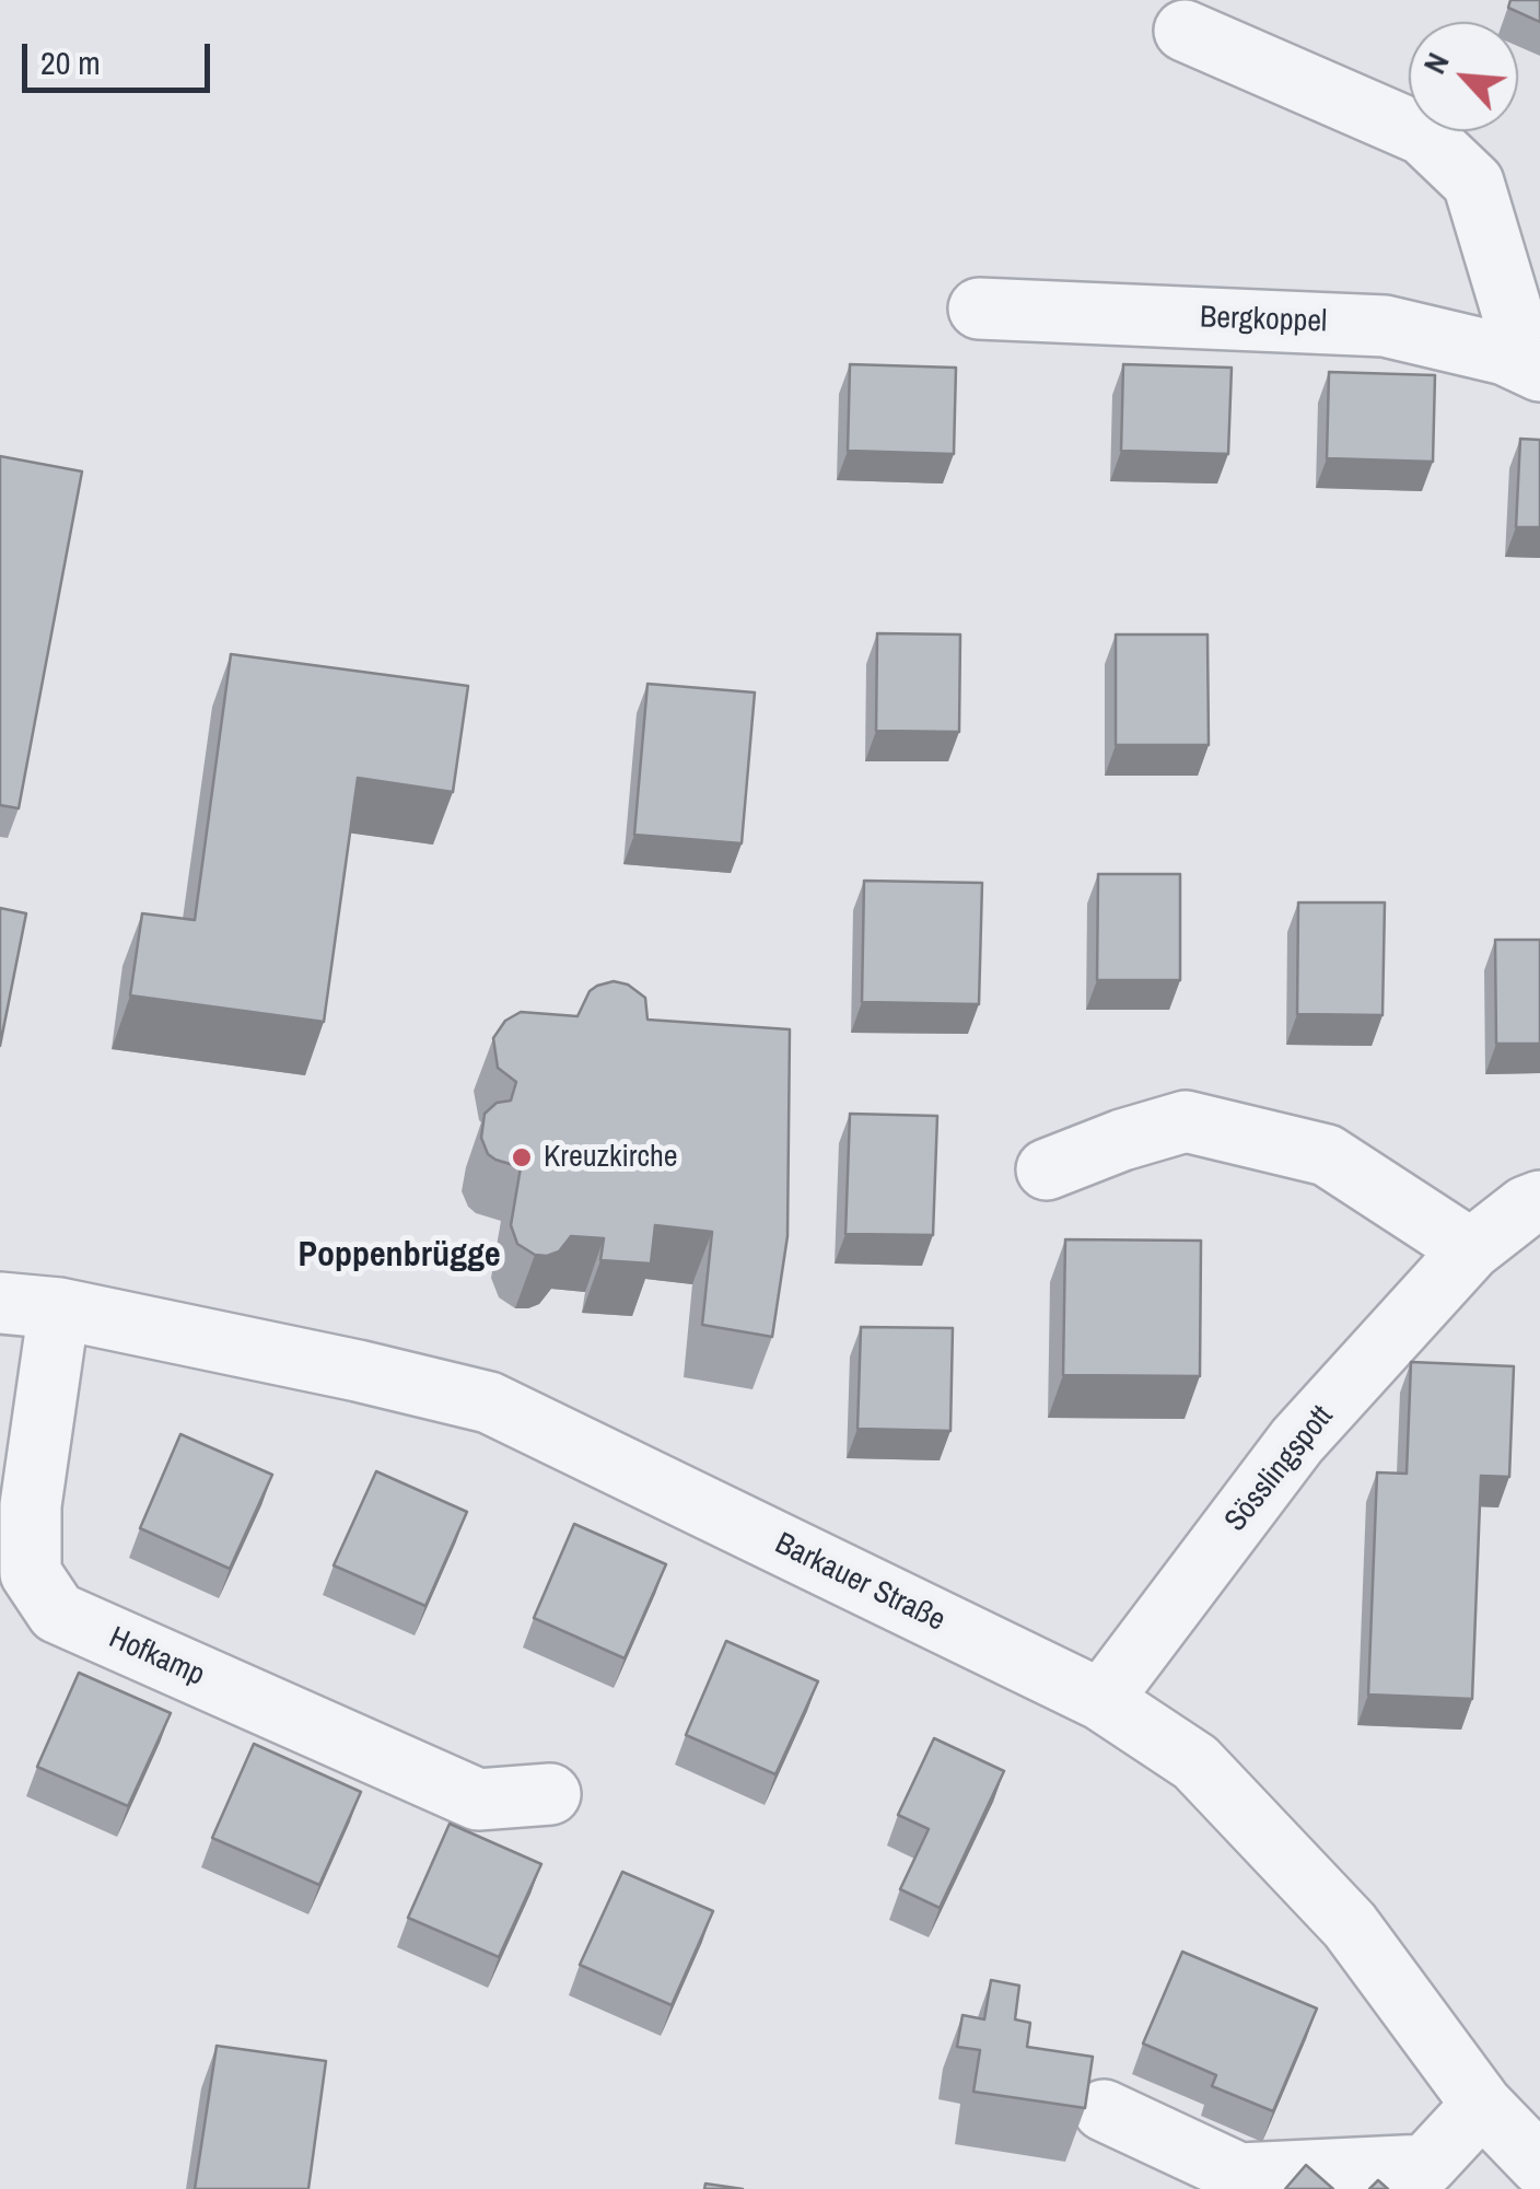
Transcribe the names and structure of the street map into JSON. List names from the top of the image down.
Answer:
{
  "streets": {
    "street": [
      "Bergkoppel",
      "Sösslingspott",
      "Barkauer Straße",
      "Hofkamp"
    ]
  },
  "crossings": [
    ["Sösslingspott", "Barkauer Straße"],
    ["Barkauer Straße", "Hofkamp"]
  ],
  "districts": ["Poppenbrügge"],
  "places": ["Kreuzkirche"],
  "scale_bar": "20 m",
  "north": "top left"
}
